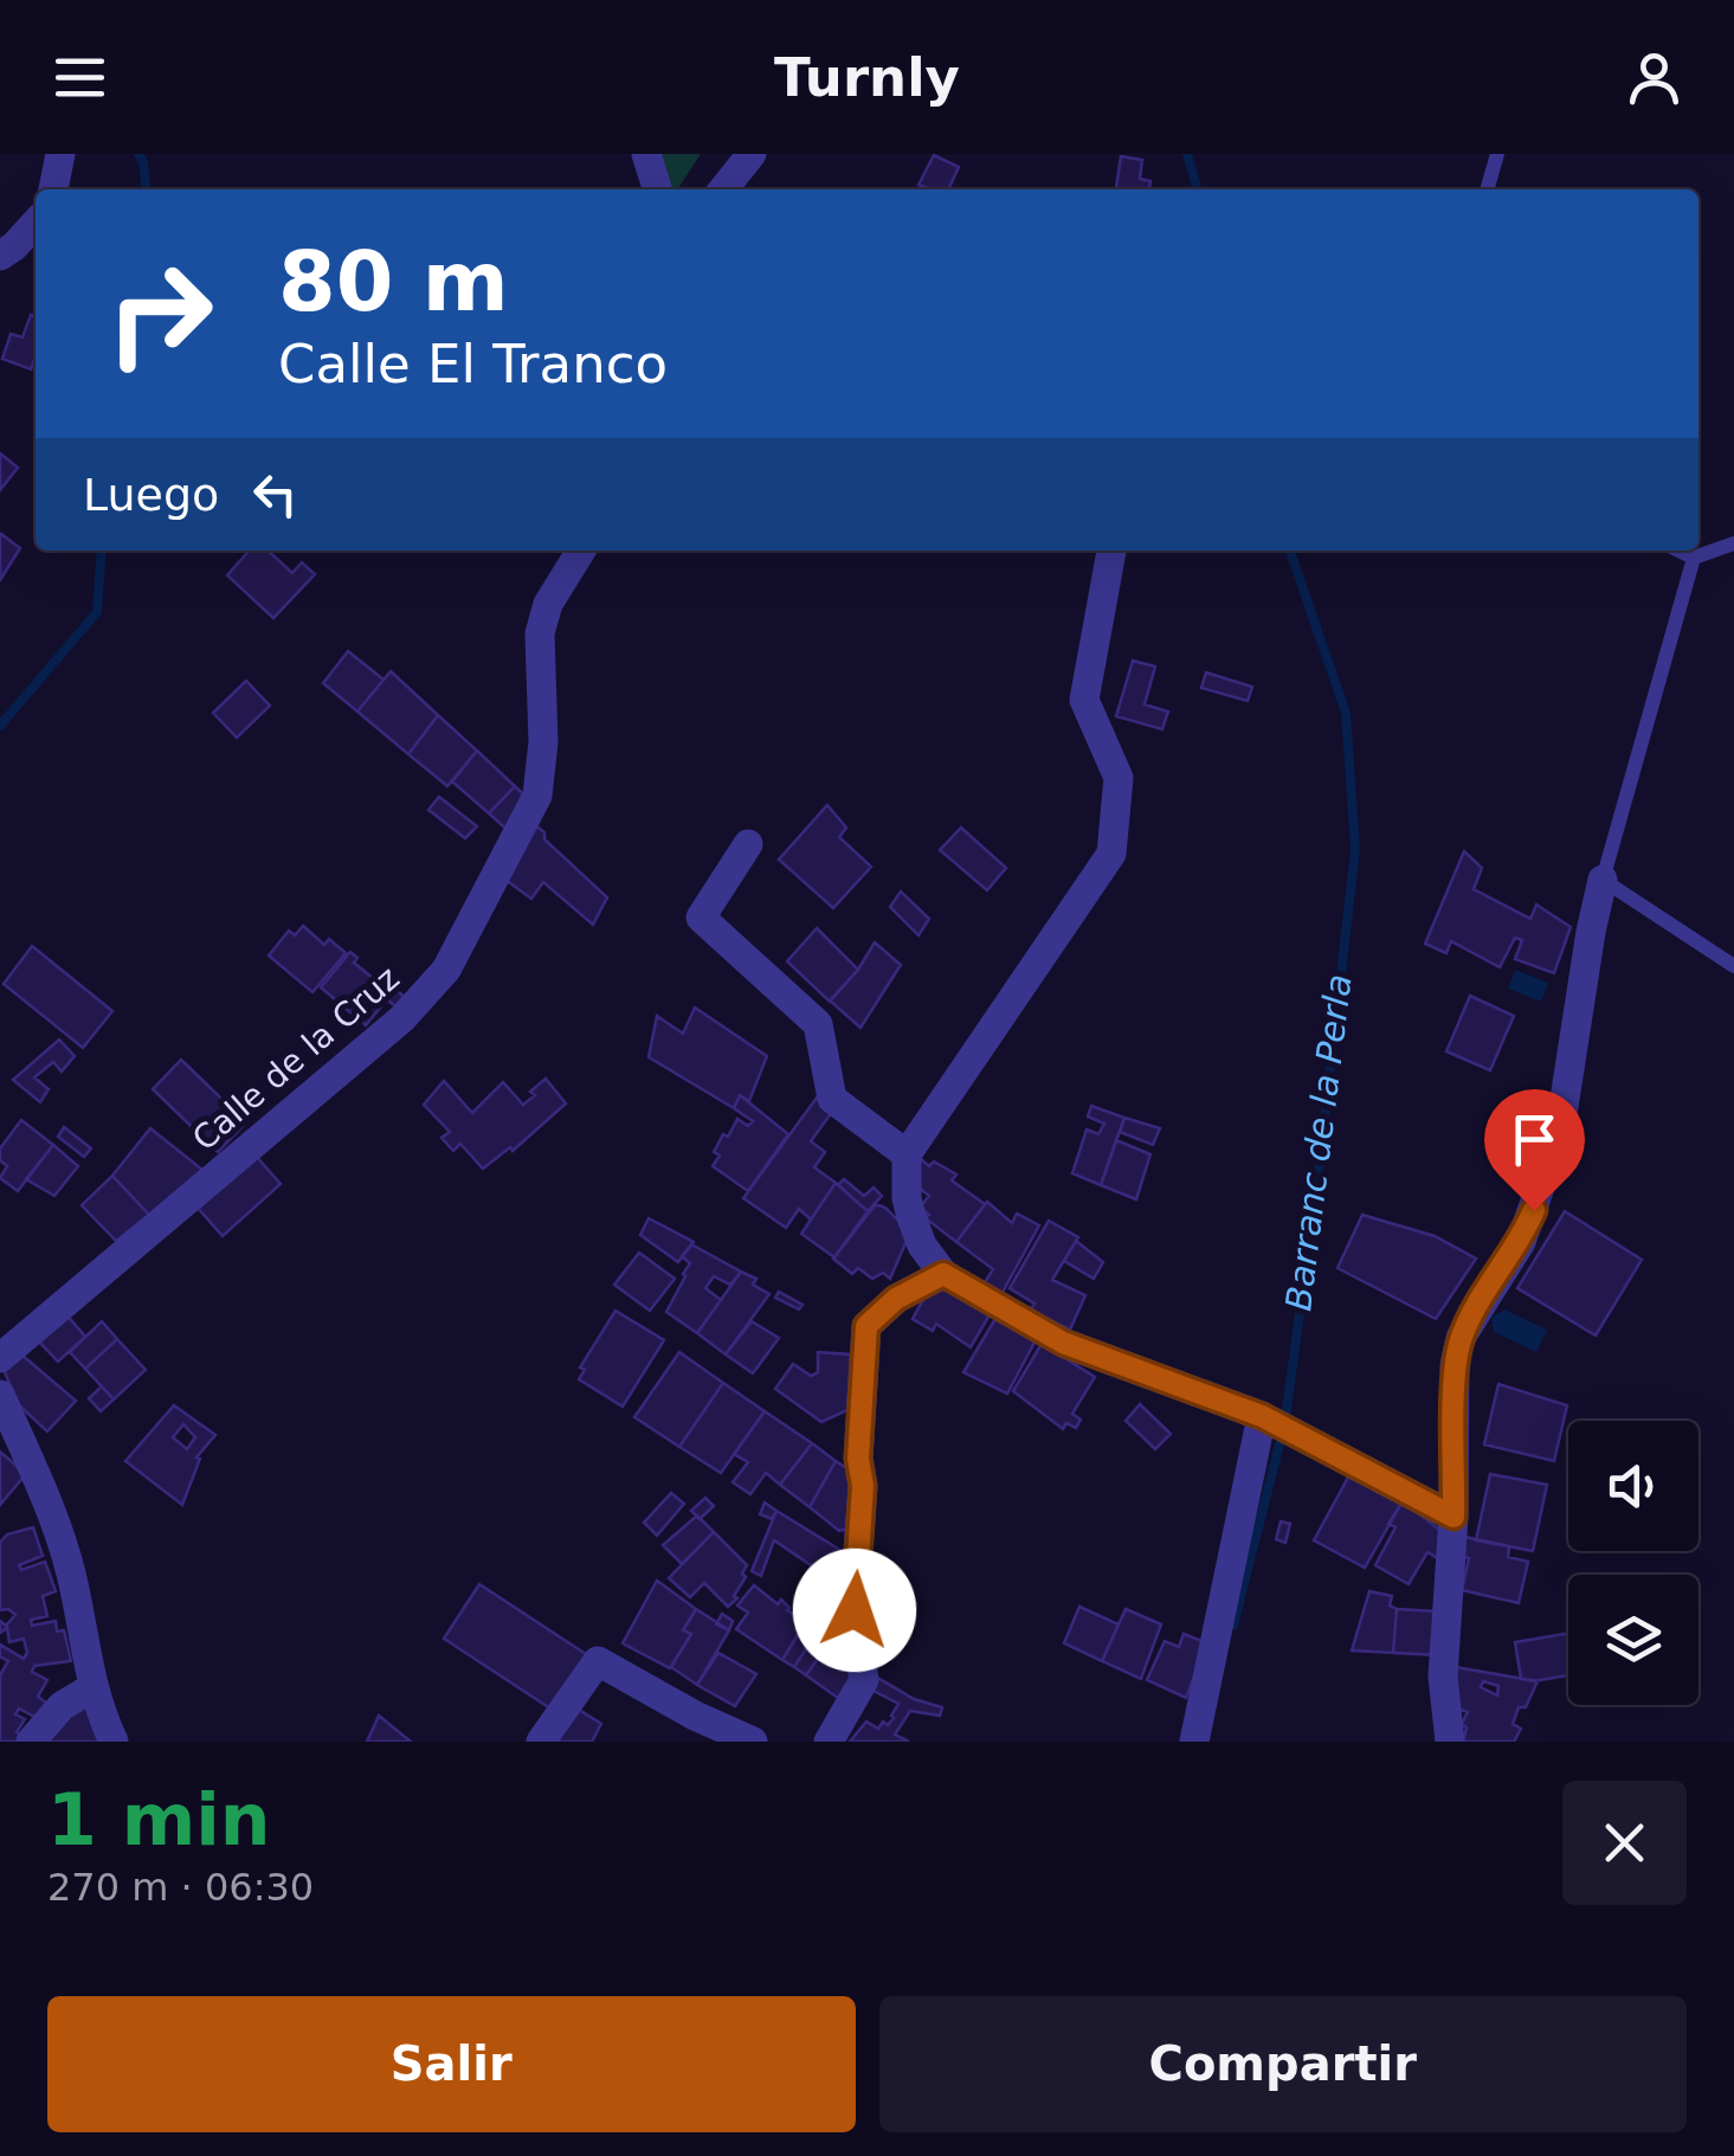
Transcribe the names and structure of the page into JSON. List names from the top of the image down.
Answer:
{
  "streets": {
    "street": ["Calle de la Cruz"]
  },
  "water": ["Barranc de la Perla"],
  "page": {
    "header": "Turnly",
    "turn": ["80 m", "Calle El Tranco"],
    "then": "Luego",
    "heading": ["1 min", "270 m · 06:30"],
    "buttons": ["Salir", "Compartir"]
  }
}
